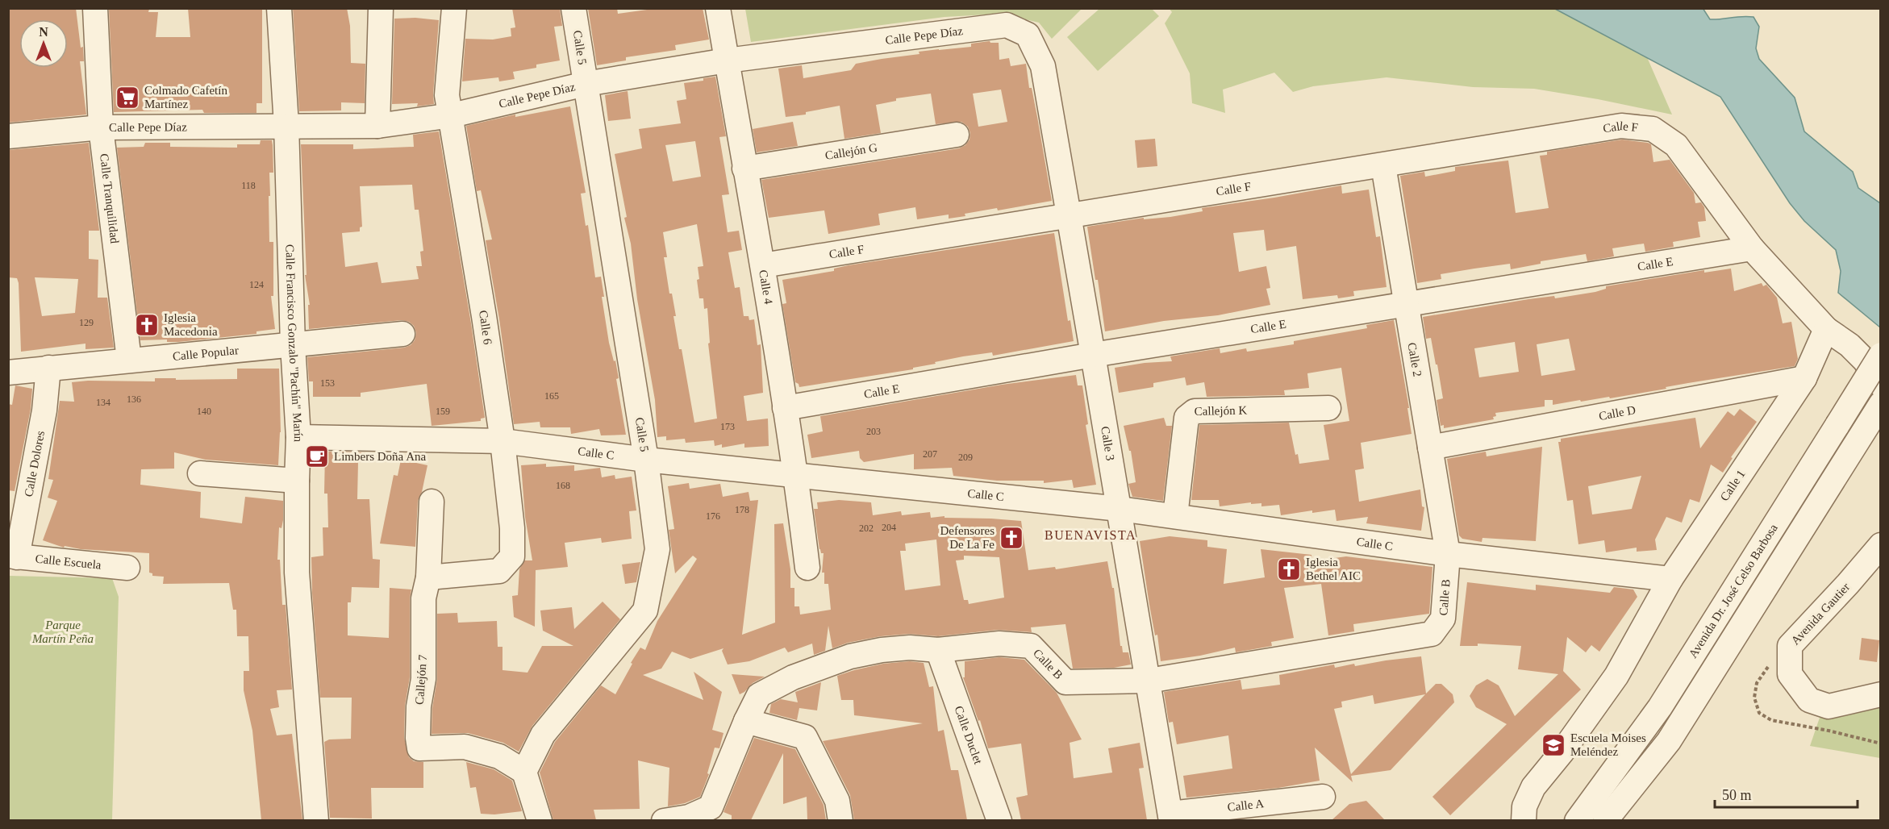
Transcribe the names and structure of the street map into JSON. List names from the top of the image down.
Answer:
{
  "streets": {
    "street": [
      "Calle Pepe Díaz",
      "Calle 5",
      "Calle F",
      "Callejón G",
      "Calle Tranquilidad",
      "Calle E",
      "Calle 4",
      "Calle 6",
      "Calle Francisco Gonzalo \"Pachín\" Marín",
      "Calle Popular",
      "Calle 2",
      "Callejón K",
      "Calle D",
      "Calle 3",
      "Calle C",
      "Calle Dolores",
      "Calle 1",
      "Calle Escuela",
      "Avenida Dr. José Celso Barbosa",
      "Calle B",
      "Avenida Gautier",
      "Callejón 7",
      "Calle Duclet",
      "Calle A"
    ]
  },
  "crossings": [
    ["Calle Pepe Díaz", "Calle 5"],
    ["Calle Pepe Díaz", "Calle Tranquilidad"],
    ["Calle Pepe Díaz", "Calle 4"],
    ["Calle Pepe Díaz", "Calle 6"],
    ["Calle Pepe Díaz", "Calle Francisco Gonzalo \"Pachín\" Marín"],
    ["Calle Pepe Díaz", "Calle 3"],
    ["Calle 5", "Calle C"],
    ["Calle 5", "Callejón 7"],
    ["Calle F", "Calle E"],
    ["Calle F", "Calle 4"],
    ["Calle F", "Calle 2"],
    ["Calle F", "Calle 3"],
    ["Callejón G", "Calle 4"],
    ["Calle Tranquilidad", "Calle Popular"],
    ["Calle E", "Calle 4"],
    ["Calle E", "Calle 2"],
    ["Calle E", "Calle 3"],
    ["Calle 4", "Calle C"],
    ["Calle 6", "Calle C"],
    ["Calle 6", "Callejón 7"],
    ["Calle Francisco Gonzalo \"Pachín\" Marín", "Calle Popular"],
    ["Calle Francisco Gonzalo \"Pachín\" Marín", "Calle C"],
    ["Calle Popular", "Calle Dolores"],
    ["Calle 2", "Calle D"],
    ["Calle 2", "Calle C"],
    ["Calle 2", "Calle B"],
    ["Callejón K", "Calle C"],
    ["Calle D", "Calle 1"],
    ["Calle 3", "Calle C"],
    ["Calle 3", "Calle B"],
    ["Calle 3", "Calle A"],
    ["Calle C", "Calle 1"],
    ["Calle C", "Calle B"],
    ["Calle Dolores", "Calle Escuela"],
    ["Calle B", "Calle Duclet"]
  ],
  "districts": ["BUENAVISTA"],
  "parks": ["Parque Martín Peña"],
  "places": {
    "supermarket": ["Colmado Cafetín Martínez"],
    "church": ["Iglesia Macedonia", "Defensores De La Fe", "Iglesia Bethel AIC"],
    "cafe": ["Limbers Doña Ana"],
    "school or university": ["Escuela Moises Meléndez"]
  },
  "house_numbers": [
    "118",
    "124",
    "129",
    "153",
    "165",
    "136",
    "134",
    "140",
    "159",
    "173",
    "203",
    "207",
    "209",
    "168",
    "178",
    "176",
    "204",
    "202"
  ],
  "scale_bar": "50 m",
  "north": "top"
}
